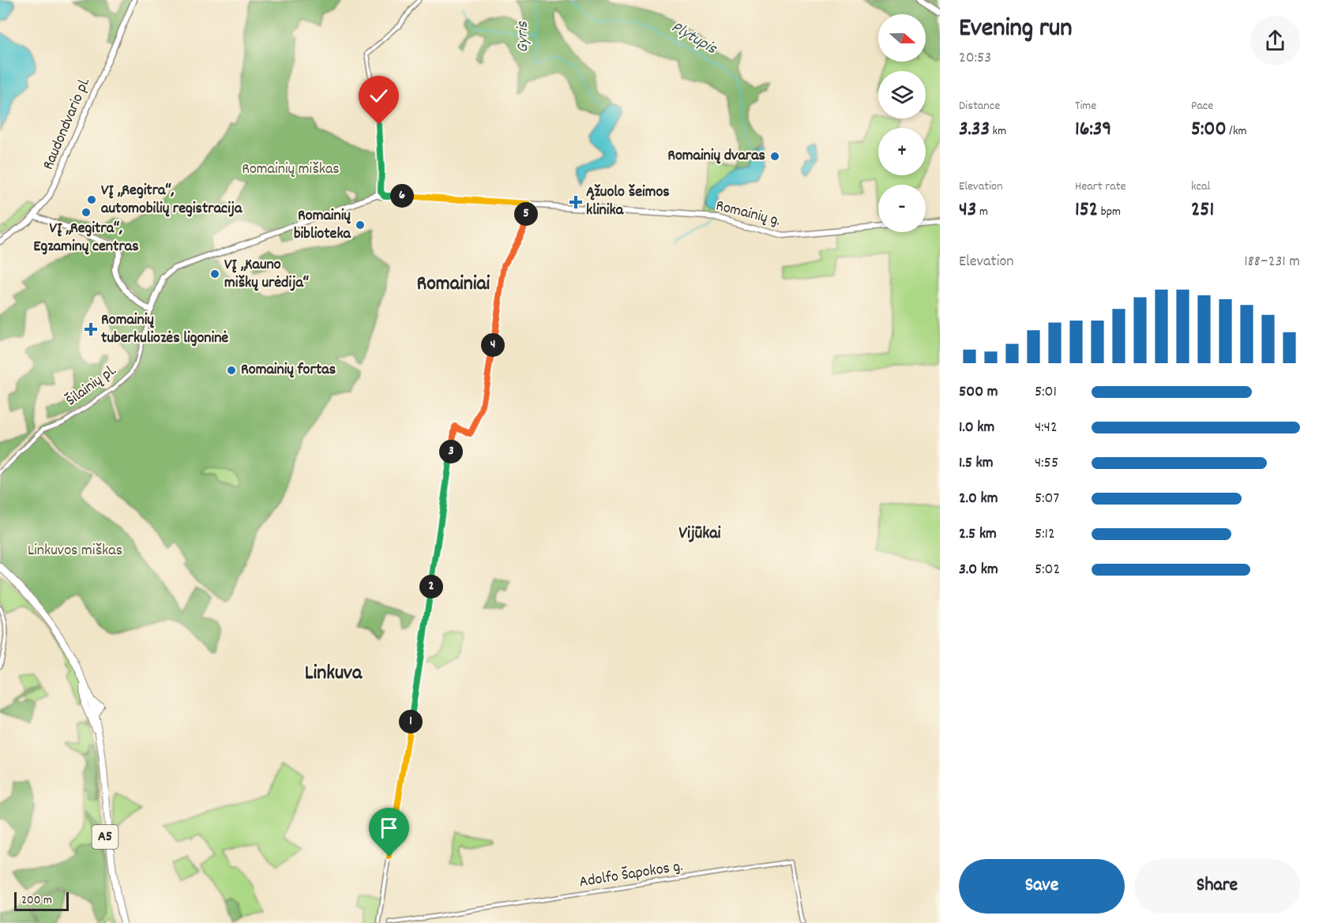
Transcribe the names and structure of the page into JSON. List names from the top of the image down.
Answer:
{
  "streets": {
    "highway": ["A5"],
    "main road": ["Raudondvario pl.", "Romainių g.", "Šilainių pl."],
    "street": ["Adolfo Šapokos g."]
  },
  "crossings": [
    ["Romainių g.", "Šilainių pl."]
  ],
  "districts": ["Romainiai", "Vijūkai", "Linkuva"],
  "water": ["Gyris", "Plytupis"],
  "parks": ["Romainių miškas", "Linkuvos miškas"],
  "places": {
    "other": [
      "Romainių dvaras",
      "VĮ „Regitra“, automobilių registracija",
      "VĮ „Regitra“, Egzaminų centras",
      "Romainių biblioteka",
      "VĮ „Kauno miškų urėdija“",
      "Romainių fortas"
    ],
    "health": ["Ąžuolo šeimos klinika", "Romainių tuberkuliozės ligoninė"]
  },
  "scale_bar": "200 m",
  "north": "right",
  "page": {
    "heading": ["Evening run", "20:53"],
    "map_buttons": ["+", "−"],
    "stats": [
      ["Distance", "3.33 km"],
      ["Time", "16:39"],
      ["Pace", "5:00 /km"],
      ["Elevation", "43 m"],
      ["Heart rate", "152 bpm"],
      ["kcal", "251"]
    ],
    "pins": [
      "6",
      "5",
      "4",
      "3",
      "2",
      "1"
    ],
    "chart": ["Elevation", "188–231 m"],
    "list": [
      {
        "name": "500 m",
        "note": "5:01"
      },
      {
        "name": "1.0 km",
        "note": "4:42"
      },
      {
        "name": "1.5 km",
        "note": "4:55"
      },
      {
        "name": "2.0 km",
        "note": "5:07"
      },
      {
        "name": "2.5 km",
        "note": "5:12"
      },
      {
        "name": "3.0 km",
        "note": "5:02"
      }
    ],
    "buttons": ["Save", "Share"],
    "scale": "200 m"
  }
}
